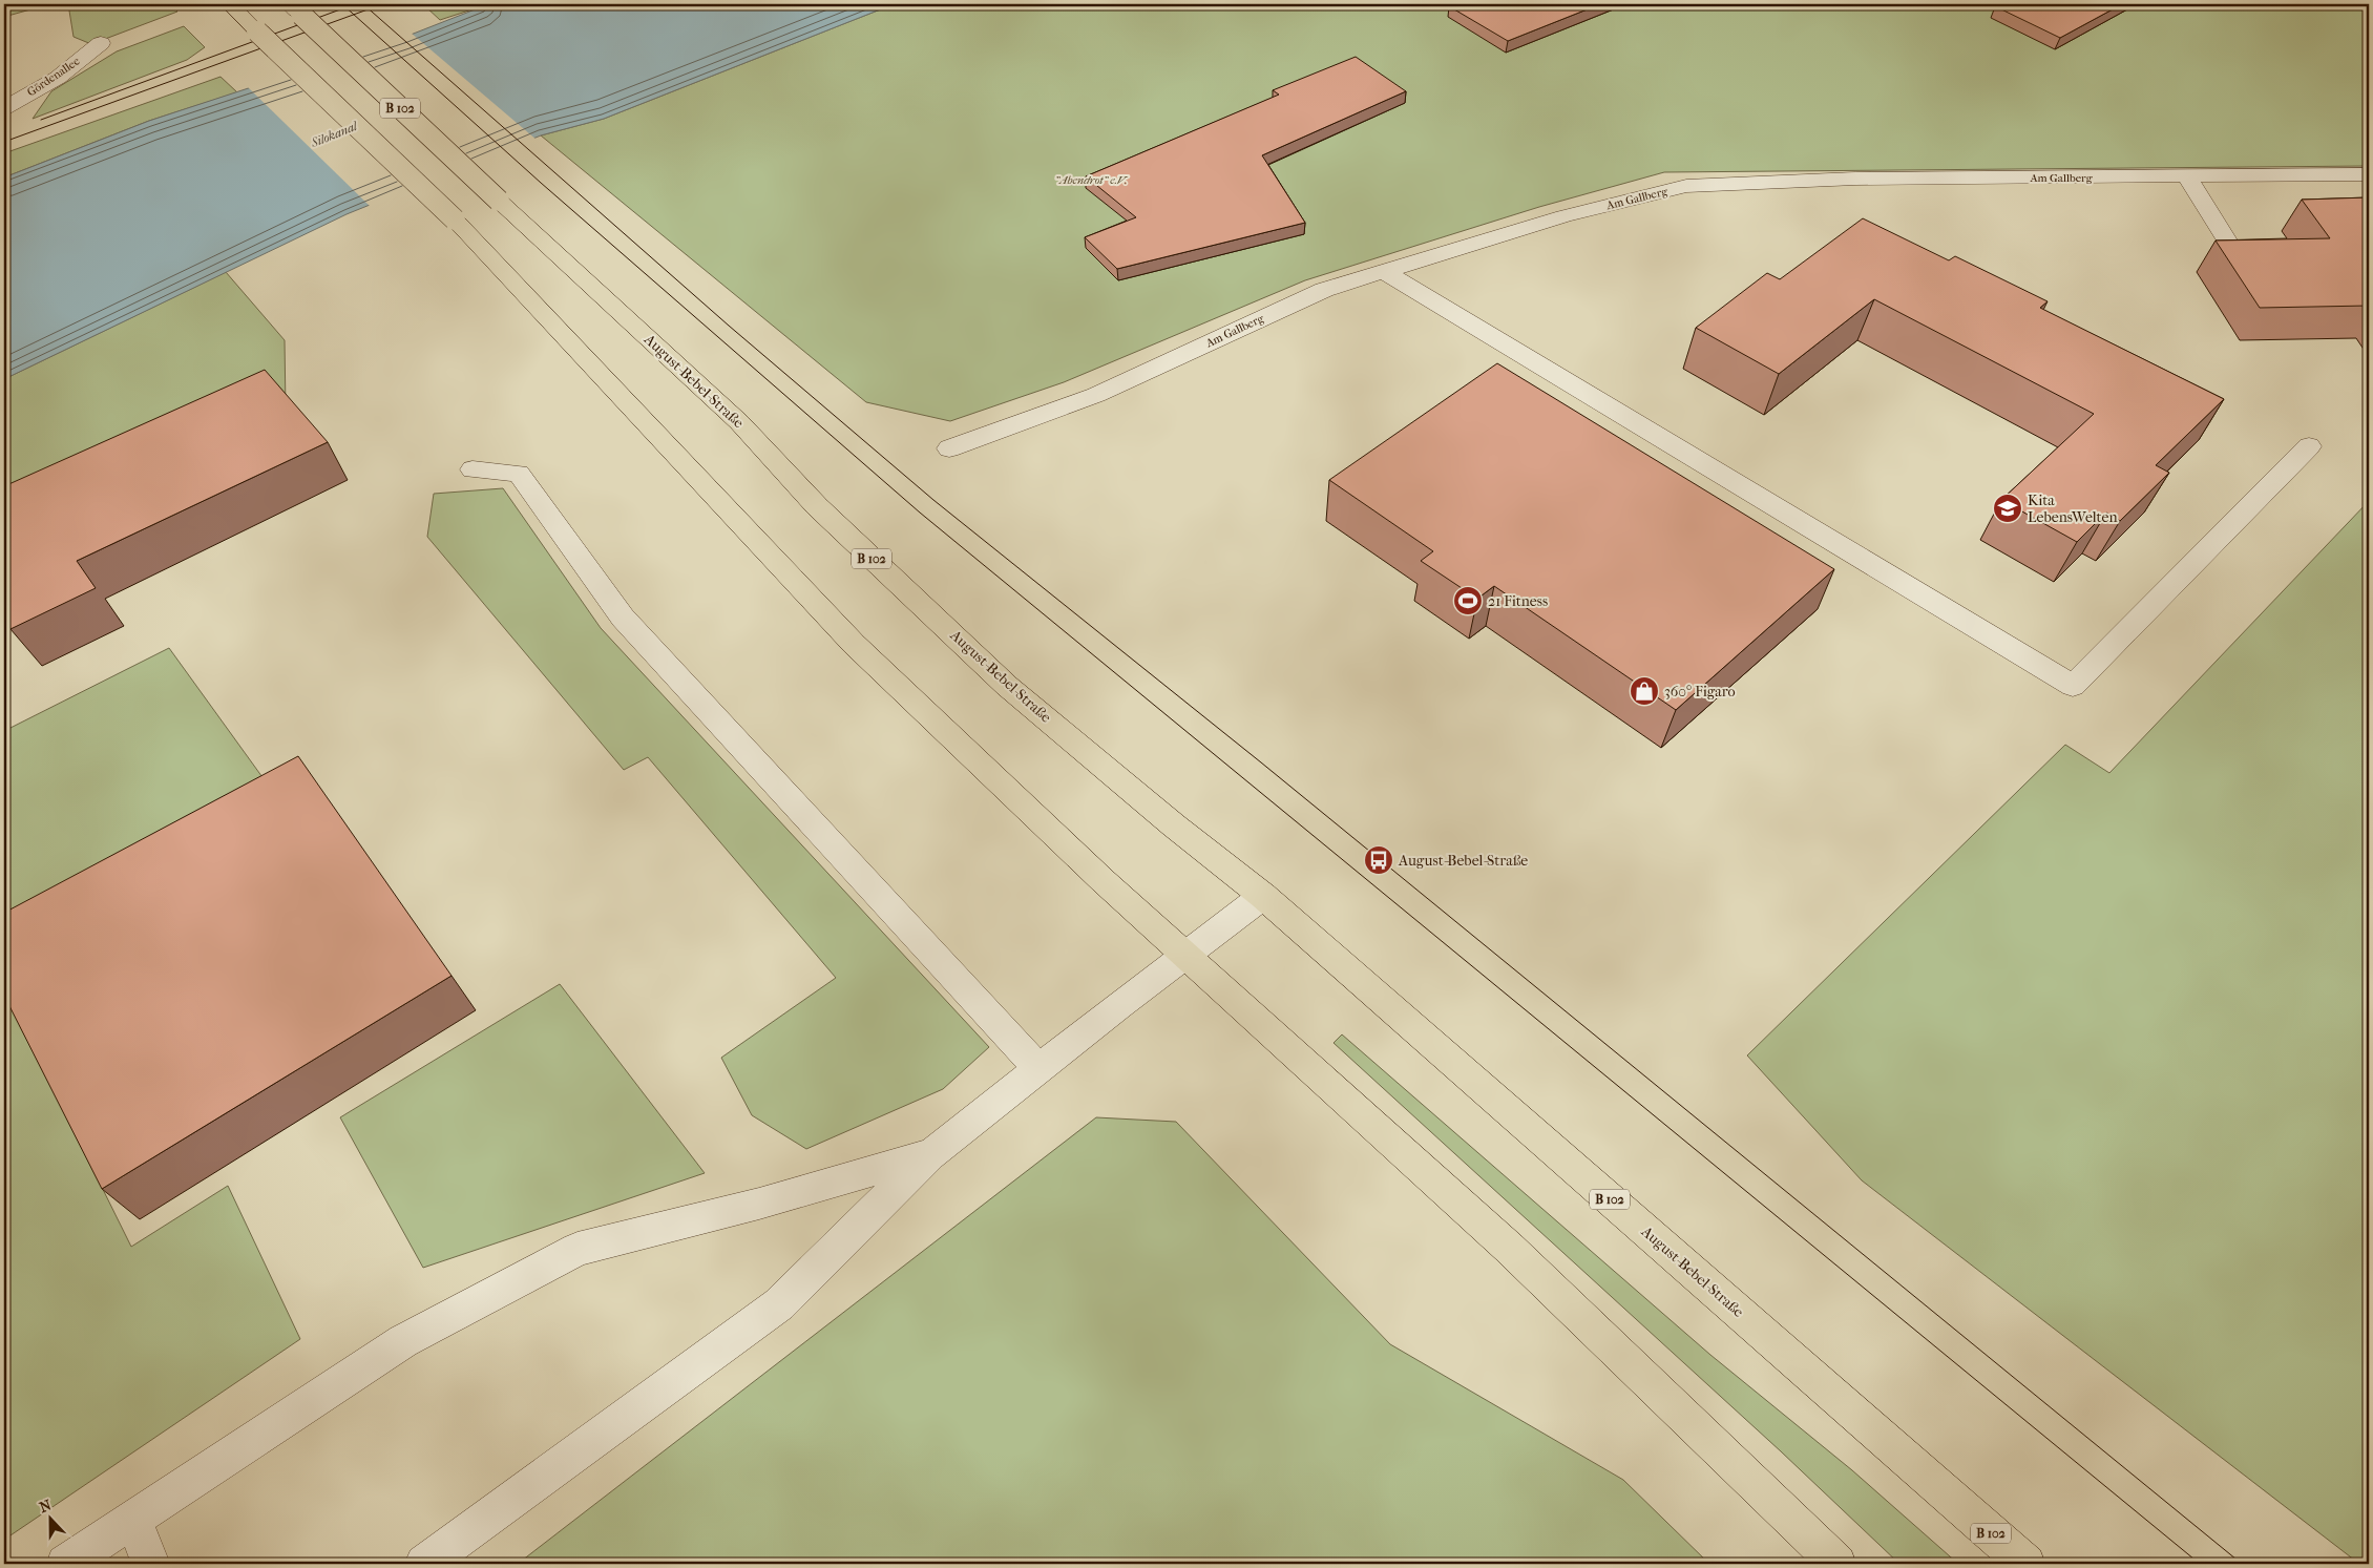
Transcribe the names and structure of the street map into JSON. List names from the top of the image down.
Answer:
{
  "streets": {
    "main road": ["B 102", "August-Bebel-Straße"],
    "street": ["Gördenallee", "Am Gallberg"]
  },
  "water": ["Silokanal"],
  "parks": ["\"Abendrot\" e.V."],
  "places": {
    "school or university": ["Kita LebensWelten"],
    "sports": ["21 Fitness"],
    "shop": ["360° Figaro"],
    "bus stop": ["August-Bebel-Straße"]
  },
  "north": "top"
}
